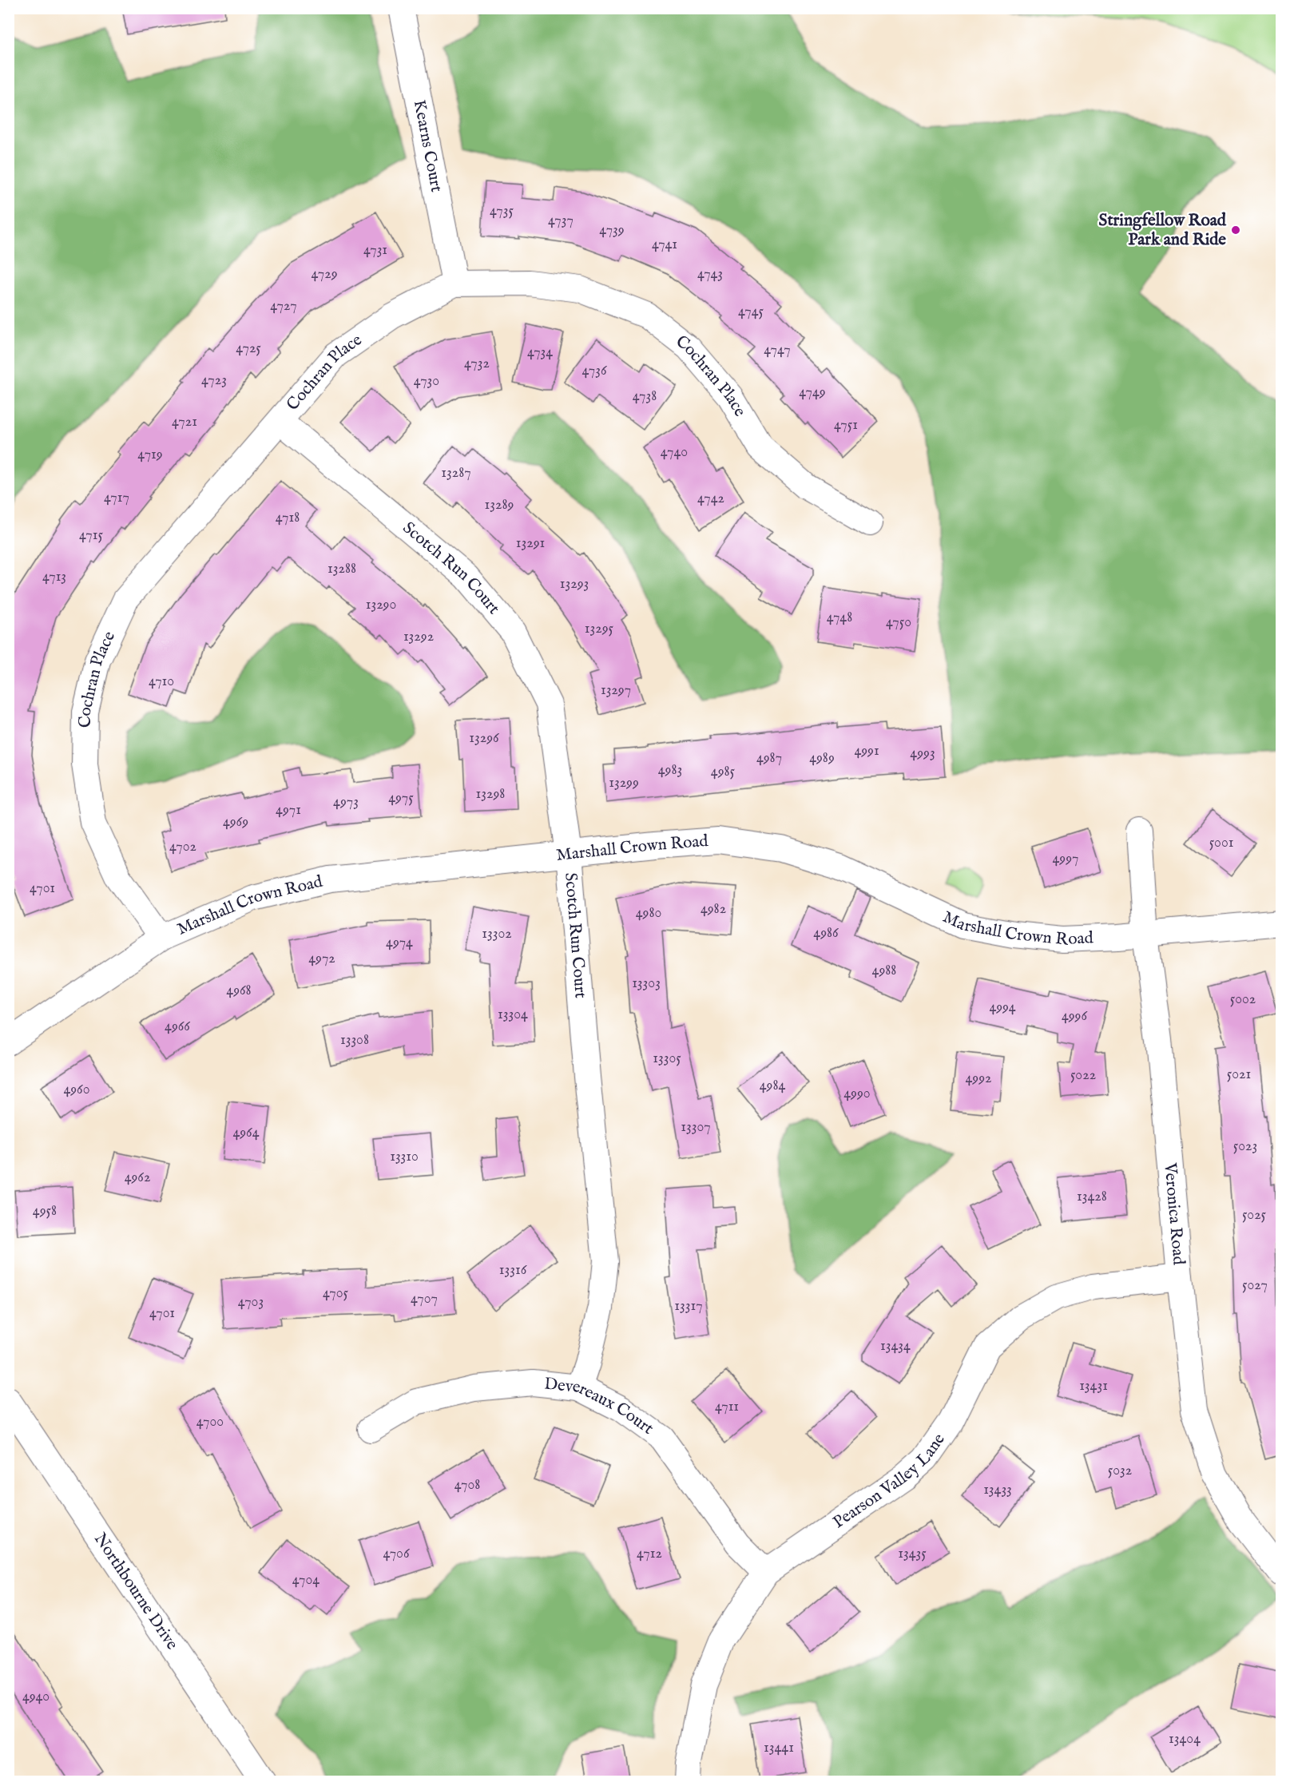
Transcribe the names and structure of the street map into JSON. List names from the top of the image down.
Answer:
{
  "streets": {
    "street": [
      "Kearns Court",
      "Cochran Place",
      "Scotch Run Court",
      "Marshall Crown Road",
      "Veronica Road",
      "Devereaux Court",
      "Pearson Valley Lane",
      "Northbourne Drive"
    ]
  },
  "crossings": [
    ["Kearns Court", "Cochran Place"],
    ["Cochran Place", "Scotch Run Court"],
    ["Cochran Place", "Marshall Crown Road"],
    ["Scotch Run Court", "Marshall Crown Road"],
    ["Scotch Run Court", "Devereaux Court"],
    ["Marshall Crown Road", "Veronica Road"],
    ["Veronica Road", "Pearson Valley Lane"],
    ["Devereaux Court", "Pearson Valley Lane"]
  ],
  "places": ["Stringfellow Road Park and Ride"],
  "house_numbers": [
    "4735",
    "4737",
    "4739",
    "4741",
    "4731",
    "4729",
    "4743",
    "4727",
    "4745",
    "4725",
    "4747",
    "4734",
    "4732",
    "4736",
    "4723",
    "4730",
    "4749",
    "4738",
    "4721",
    "4751",
    "4740",
    "4719",
    "13287",
    "4717",
    "4742",
    "13289",
    "4718",
    "4715",
    "13291",
    "13288",
    "4713",
    "13293",
    "13290",
    "4748",
    "4750",
    "13295",
    "13292",
    "4710",
    "13297",
    "13296",
    "4991",
    "4993",
    "4987",
    "4989",
    "4983",
    "4985",
    "13299",
    "13298",
    "4975",
    "4973",
    "4971",
    "4969",
    "5001",
    "4702",
    "4997",
    "4701",
    "4982",
    "4980",
    "4986",
    "13302",
    "4974",
    "4972",
    "4988",
    "13303",
    "4968",
    "5002",
    "4994",
    "13304",
    "4996",
    "4966",
    "13308",
    "13305",
    "5021",
    "5022",
    "4992",
    "4984",
    "4960",
    "4990",
    "13307",
    "4964",
    "5023",
    "13310",
    "4962",
    "13428",
    "4958",
    "5025",
    "13316",
    "5027",
    "4705",
    "4707",
    "4703",
    "13317",
    "4701",
    "13434",
    "13431",
    "4711",
    "4700",
    "5032",
    "4708",
    "13433",
    "4706",
    "4712",
    "13435",
    "4704",
    "4940",
    "13404",
    "13441"
  ]
}
